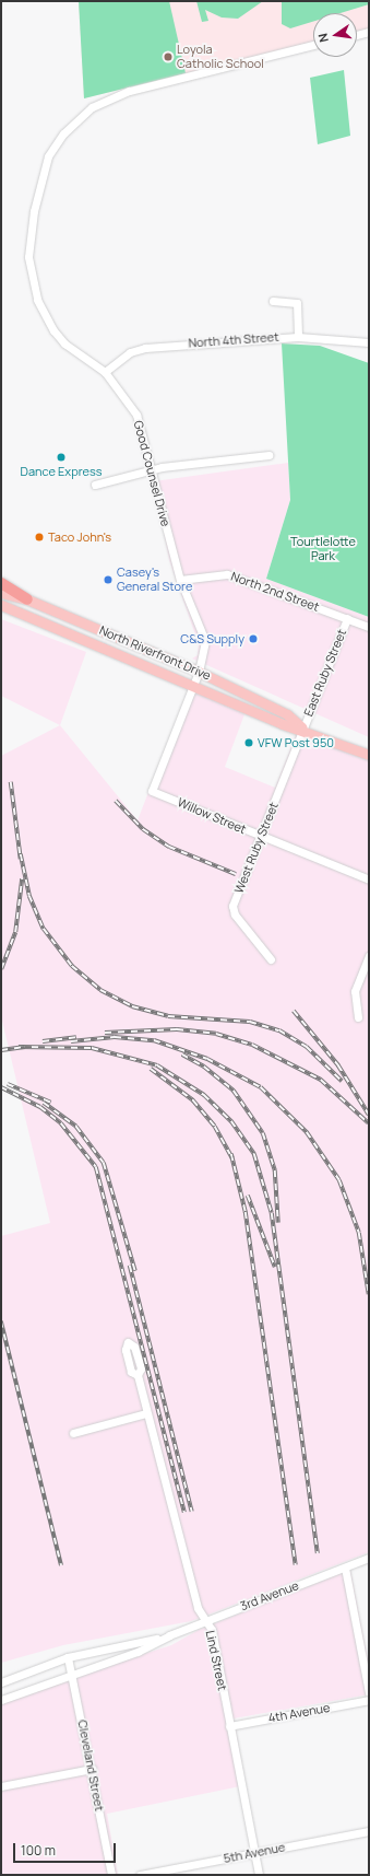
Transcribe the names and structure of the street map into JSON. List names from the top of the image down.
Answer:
{
  "streets": {
    "main road": ["North Riverfront Drive"],
    "street": [
      "North 4th Street",
      "Good Counsel Drive",
      "North 2nd Street",
      "East Ruby Street",
      "Willow Street",
      "West Ruby Street",
      "3rd Avenue",
      "Lind Street",
      "4th Avenue",
      "Cleveland Street",
      "5th Avenue"
    ]
  },
  "crossings": [
    ["North 4th Street", "Good Counsel Drive"],
    ["Good Counsel Drive", "North 2nd Street"],
    ["Good Counsel Drive", "North Riverfront Drive"],
    ["Good Counsel Drive", "Willow Street"],
    ["North 2nd Street", "East Ruby Street"],
    ["North Riverfront Drive", "East Ruby Street"],
    ["North Riverfront Drive", "West Ruby Street"],
    ["East Ruby Street", "West Ruby Street"],
    ["Willow Street", "West Ruby Street"],
    ["3rd Avenue", "Lind Street"],
    ["3rd Avenue", "Cleveland Street"],
    ["Lind Street", "4th Avenue"],
    ["Lind Street", "5th Avenue"]
  ],
  "parks": ["Tourtlelotte Park"],
  "places": [
    "Loyola Catholic School",
    "Dance Express",
    "Taco John's",
    "Casey's General Store",
    "C&S Supply",
    "VFW Post 950"
  ],
  "scale_bar": "100 m",
  "north": "left"
}
